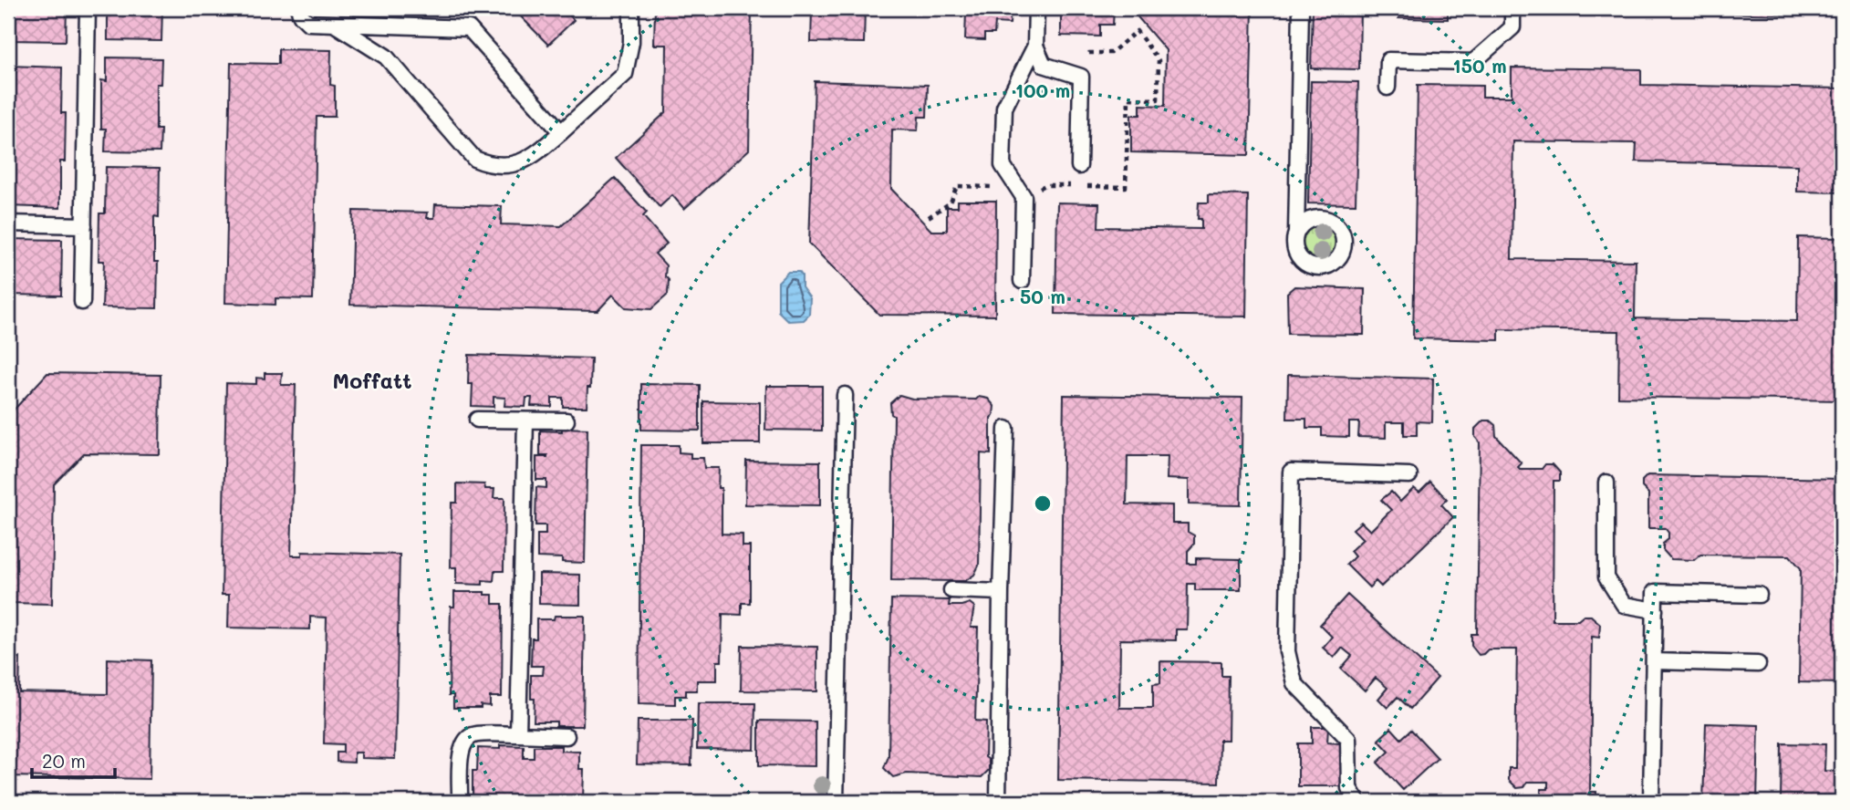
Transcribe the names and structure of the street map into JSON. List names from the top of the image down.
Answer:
{
  "districts": ["Moffatt"],
  "scale_bar": "20 m",
  "rings": ["150 m", "100 m", "50 m"]
}
